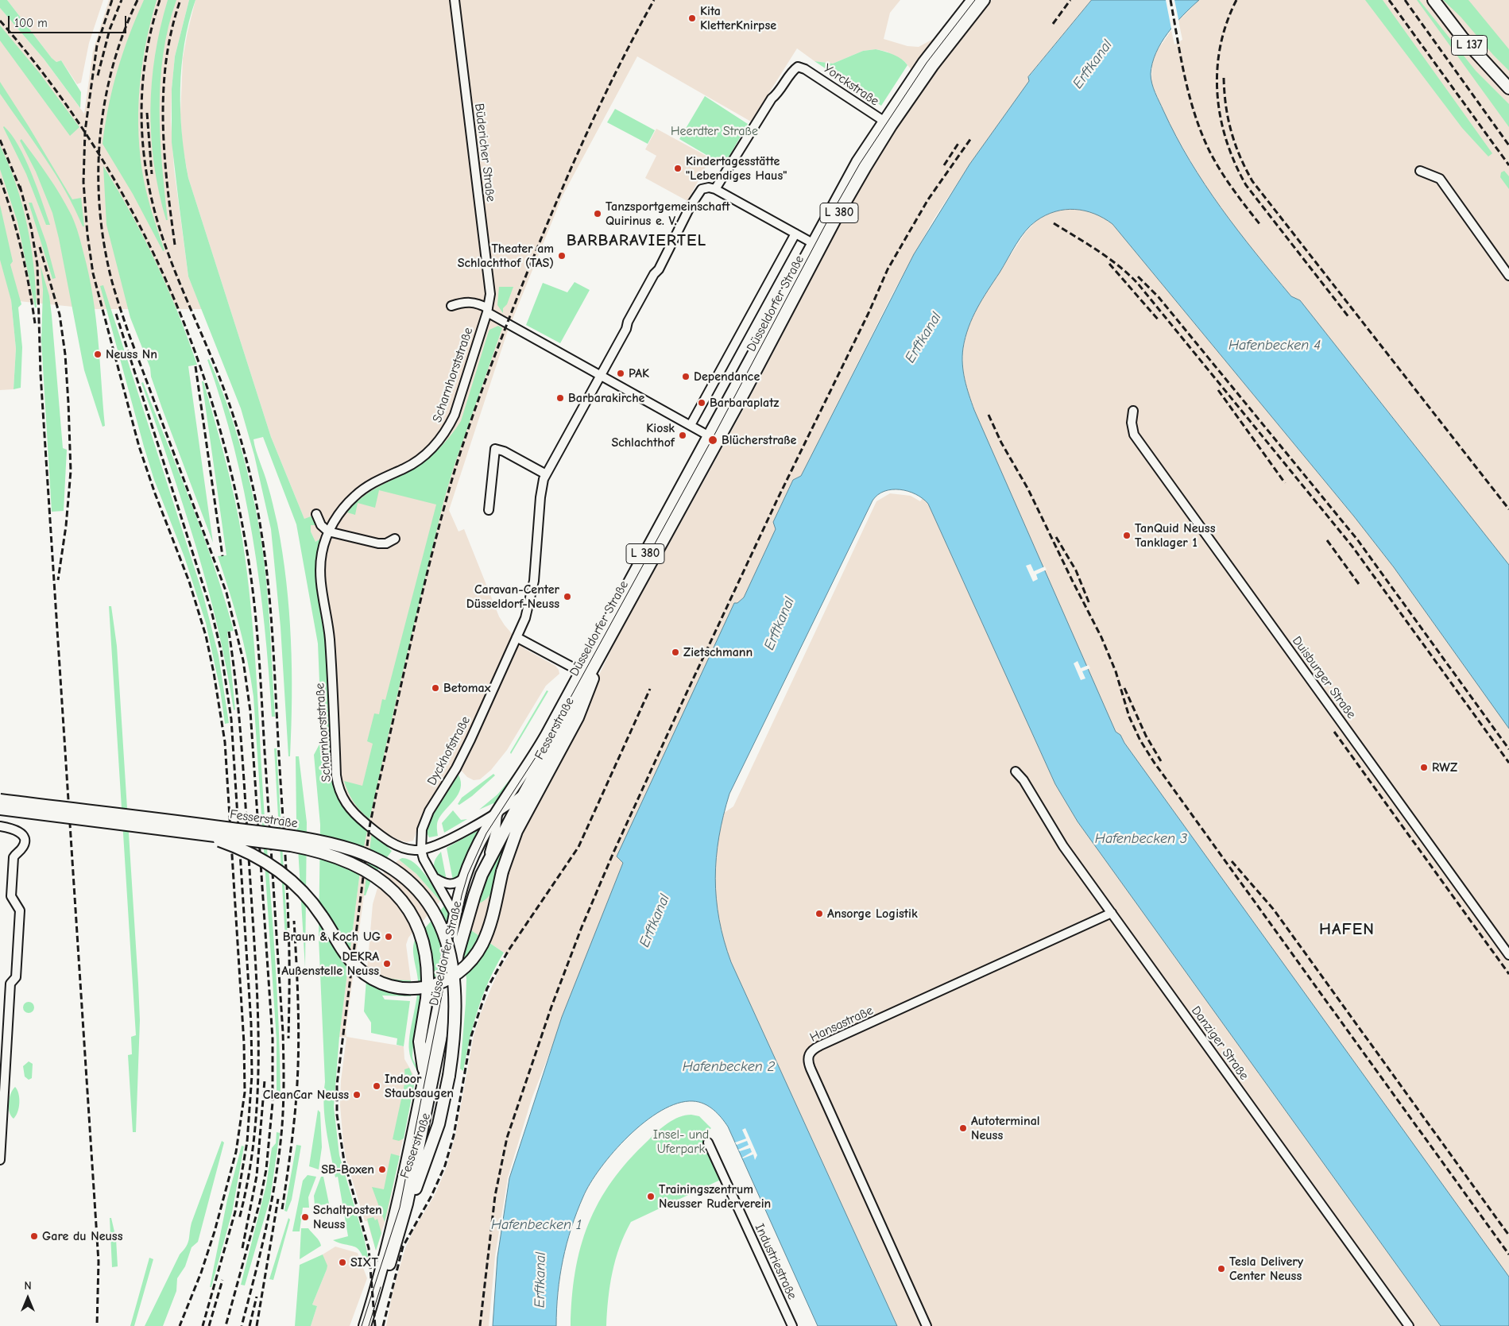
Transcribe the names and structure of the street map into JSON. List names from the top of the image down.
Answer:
{
  "streets": {
    "main road": [
      "L 137",
      "L 380",
      "Düsseldorfer Straße",
      "Fesserstraße"
    ],
    "street": [
      "Yorckstraße",
      "Büdericher Straße",
      "Scharnhorststraße",
      "Duisburger Straße",
      "Dyckhofstraße",
      "Hansastraße",
      "Danziger Straße",
      "Industriestraße"
    ]
  },
  "crossings": [
    ["Yorckstraße", "Düsseldorfer Straße"],
    ["Büdericher Straße", "Scharnhorststraße"],
    ["Düsseldorfer Straße", "Scharnhorststraße"],
    ["Düsseldorfer Straße", "Fesserstraße"],
    ["Scharnhorststraße", "Dyckhofstraße"],
    ["Hansastraße", "Danziger Straße"]
  ],
  "districts": ["BARBARAVIERTEL", "HAFEN"],
  "water": [
    "Erftkanal",
    "Hafenbecken 4",
    "Hafenbecken 3",
    "Hafenbecken 2",
    "Hafenbecken 1"
  ],
  "parks": ["Heerdter Straße", "Insel- und Uferpark"],
  "places": [
    "Kita KletterKnirpse",
    "Kindertagesstätte \"Lebendiges Haus\"",
    "Tanzsportgemeinschaft Quirinus e. V.",
    "Theater am Schlachthof (TAS)",
    "Neuss Nn",
    "PAK",
    "Dependance",
    "Barbarakirche",
    "Barbaraplatz",
    "Kiosk Schlachthof",
    "Blücherstraße",
    "TanQuid Neuss Tanklager 1",
    "Caravan-Center Düsseldorf-Neuss",
    "Zietschmann",
    "Betomax",
    "RWZ",
    "Ansorge Logistik",
    "Braun & Koch UG",
    "DEKRA Außenstelle Neuss",
    "Indoor Staubsaugen",
    "CleanCar Neuss",
    "Autoterminal Neuss",
    "SB-Boxen",
    "Trainingszentrum Neusser Ruderverein",
    "Schaltposten Neuss",
    "Gare du Neuss",
    "SIXT",
    "Tesla Delivery Center Neuss"
  ],
  "scale_bar": "100 m",
  "north": "top"
}
